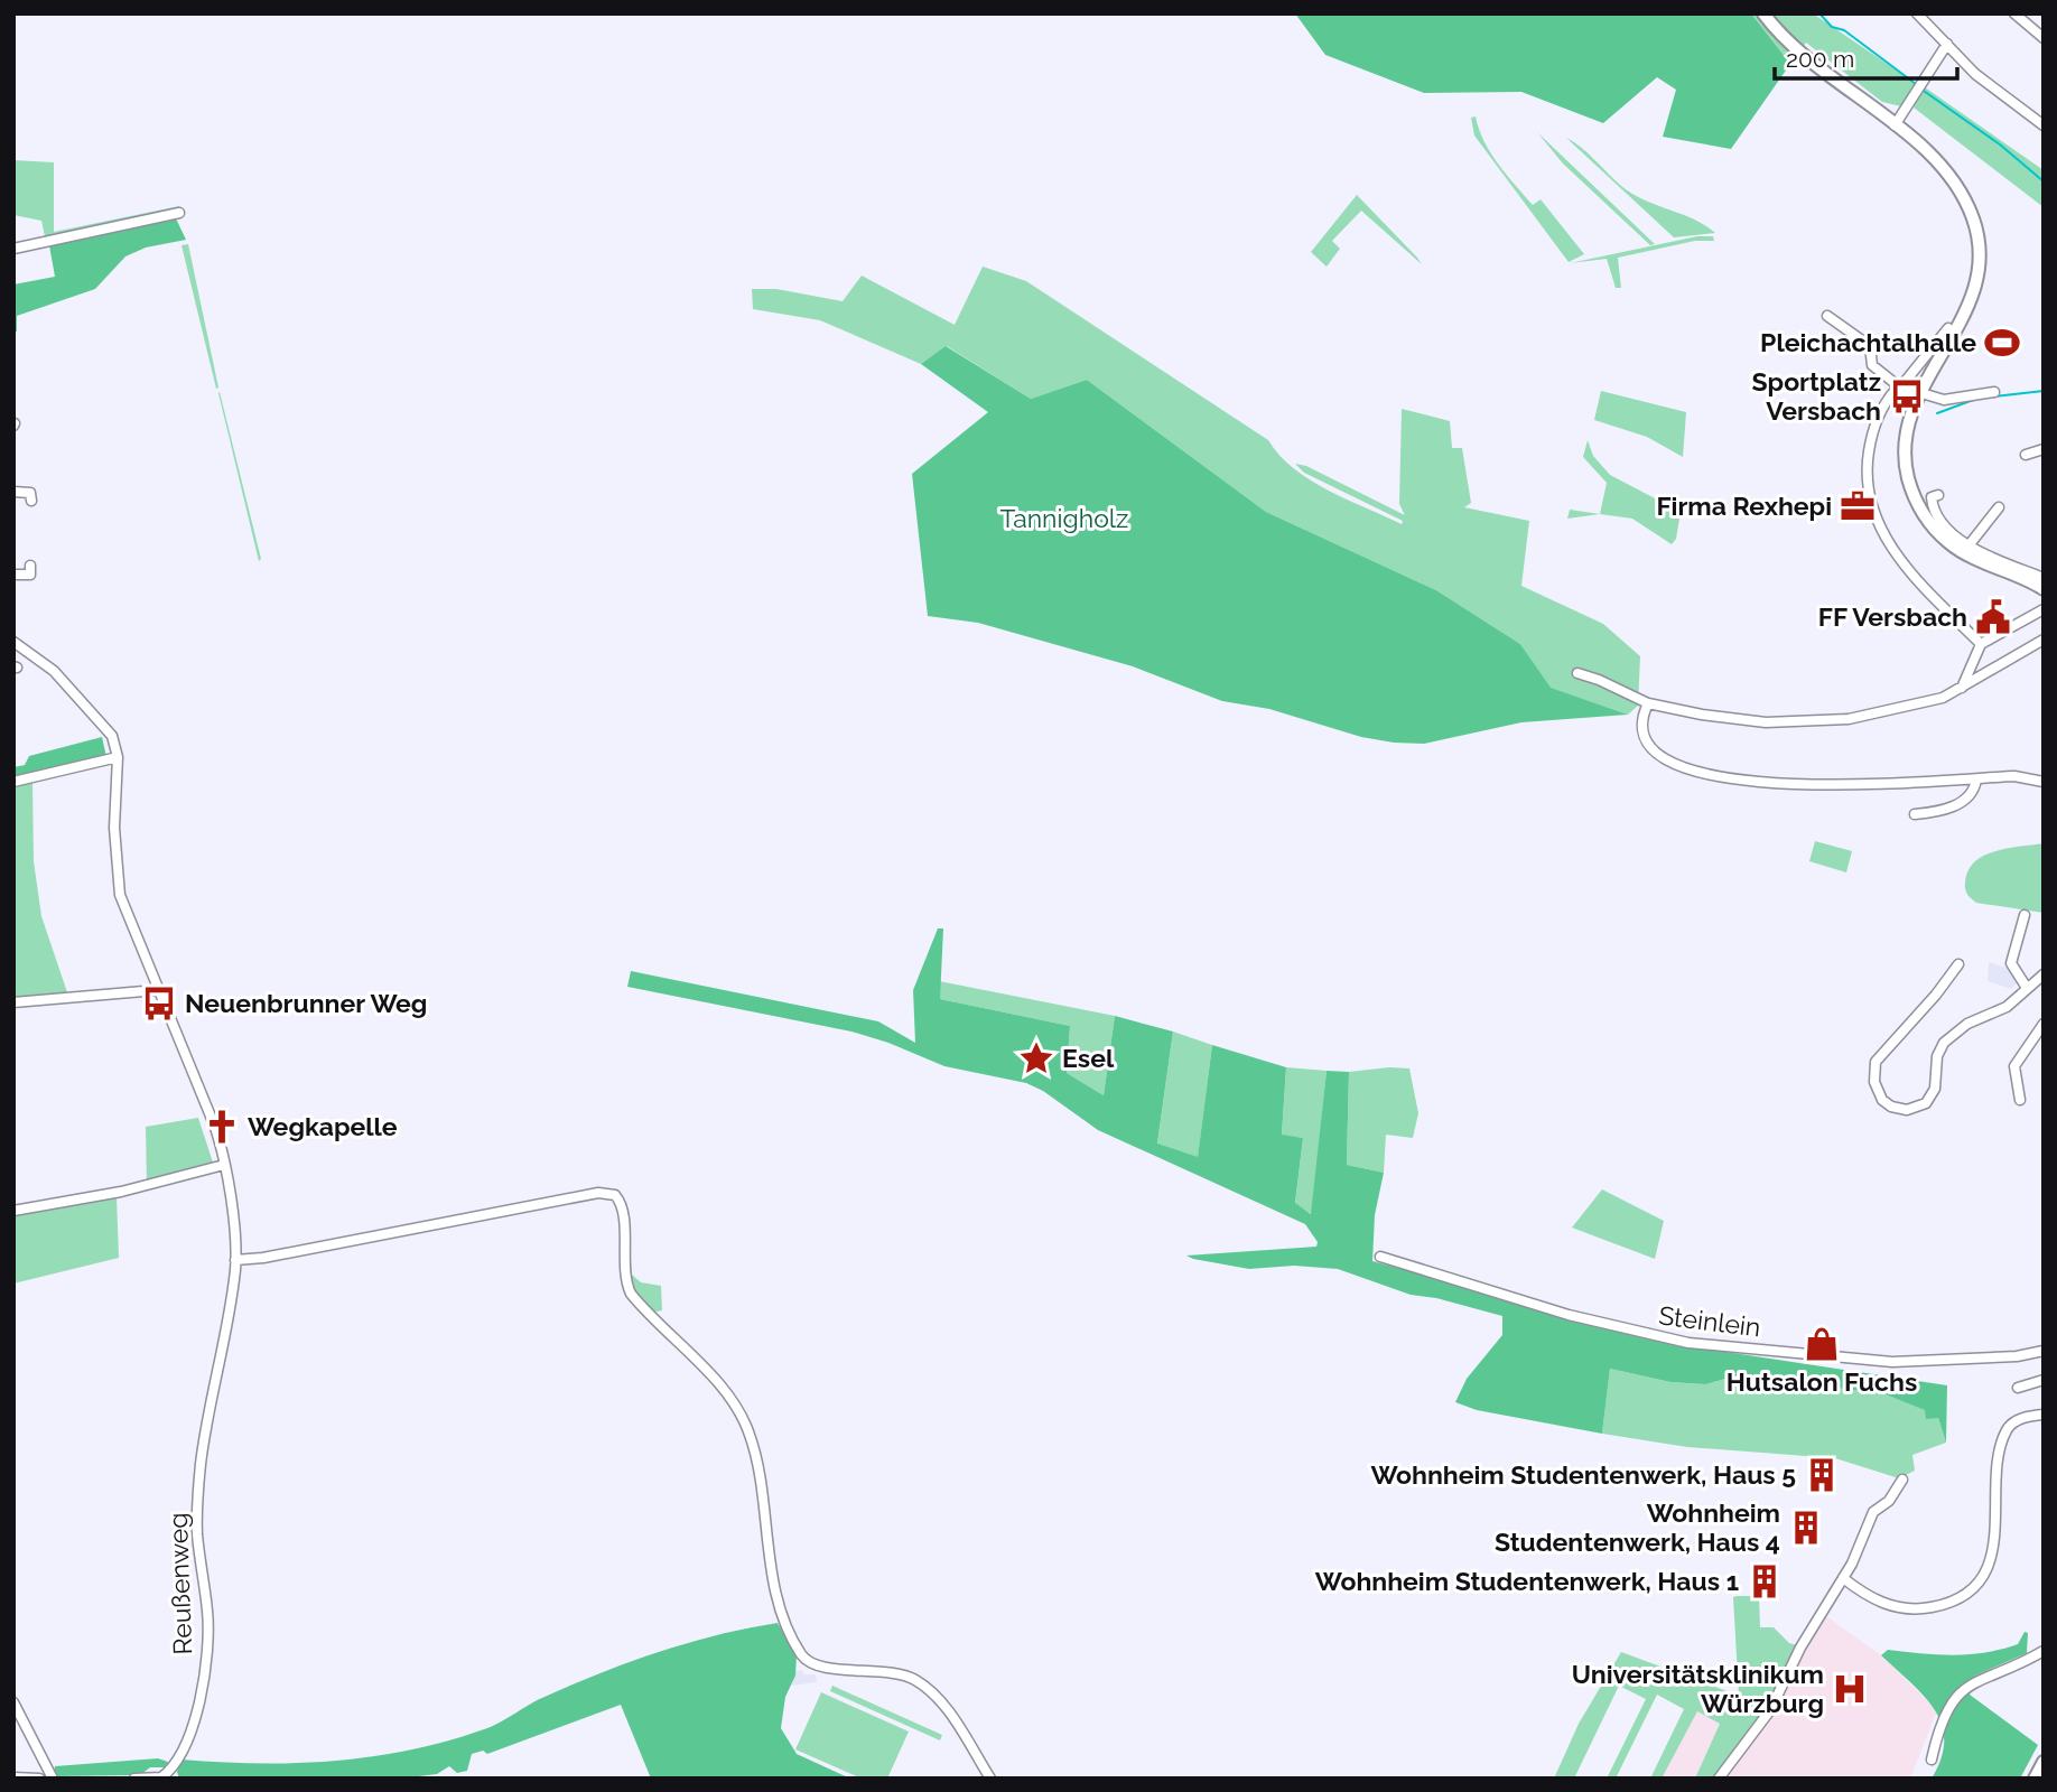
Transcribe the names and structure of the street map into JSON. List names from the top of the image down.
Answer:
{
  "streets": {
    "street": ["Steinlein", "Reußenweg"]
  },
  "parks": ["Tannigholz"],
  "places": {
    "sports": ["Pleichachtalhalle"],
    "bus stop": ["Sportplatz Versbach", "Neuenbrunner Weg"],
    "office": ["Firma Rexhepi"],
    "public building": ["FF Versbach"],
    "place": ["Esel"],
    "church": ["Wegkapelle"],
    "shop": ["Hutsalon Fuchs"],
    "building": ["Wohnheim Studentenwerk, Haus 5", "Wohnheim Studentenwerk, Haus 4", "Wohnheim Studentenwerk, Haus 1"],
    "hospital": ["Universitätsklinikum Würzburg"]
  },
  "scale_bar": "200 m"
}
